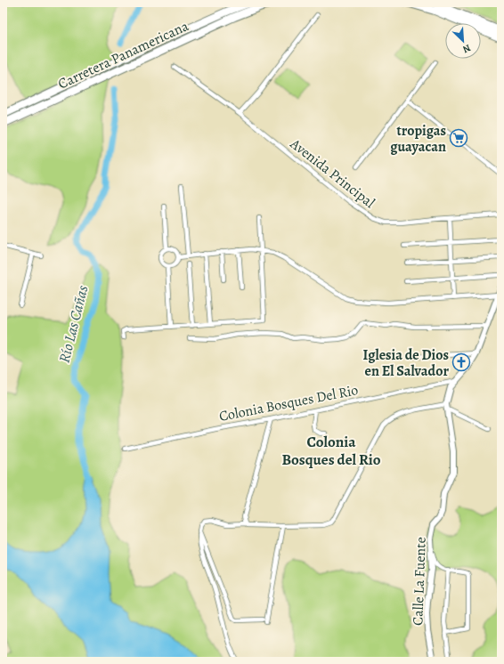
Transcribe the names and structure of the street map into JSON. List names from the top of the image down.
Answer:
{
  "streets": {
    "highway": ["Carretera Panamericana"],
    "street": ["Avenida Principal", "Colonia Bosques Del Rio", "Calle La Fuente"]
  },
  "crossings": [
    ["Colonia Bosques Del Rio", "Calle La Fuente"]
  ],
  "districts": ["Colonia Bosques del Rio"],
  "water": ["Río Las Cañas"],
  "places": {
    "supermarket": ["tropigas guayacan"],
    "church": ["Iglesia de Dios en El Salvador"]
  },
  "north": "bottom right"
}
